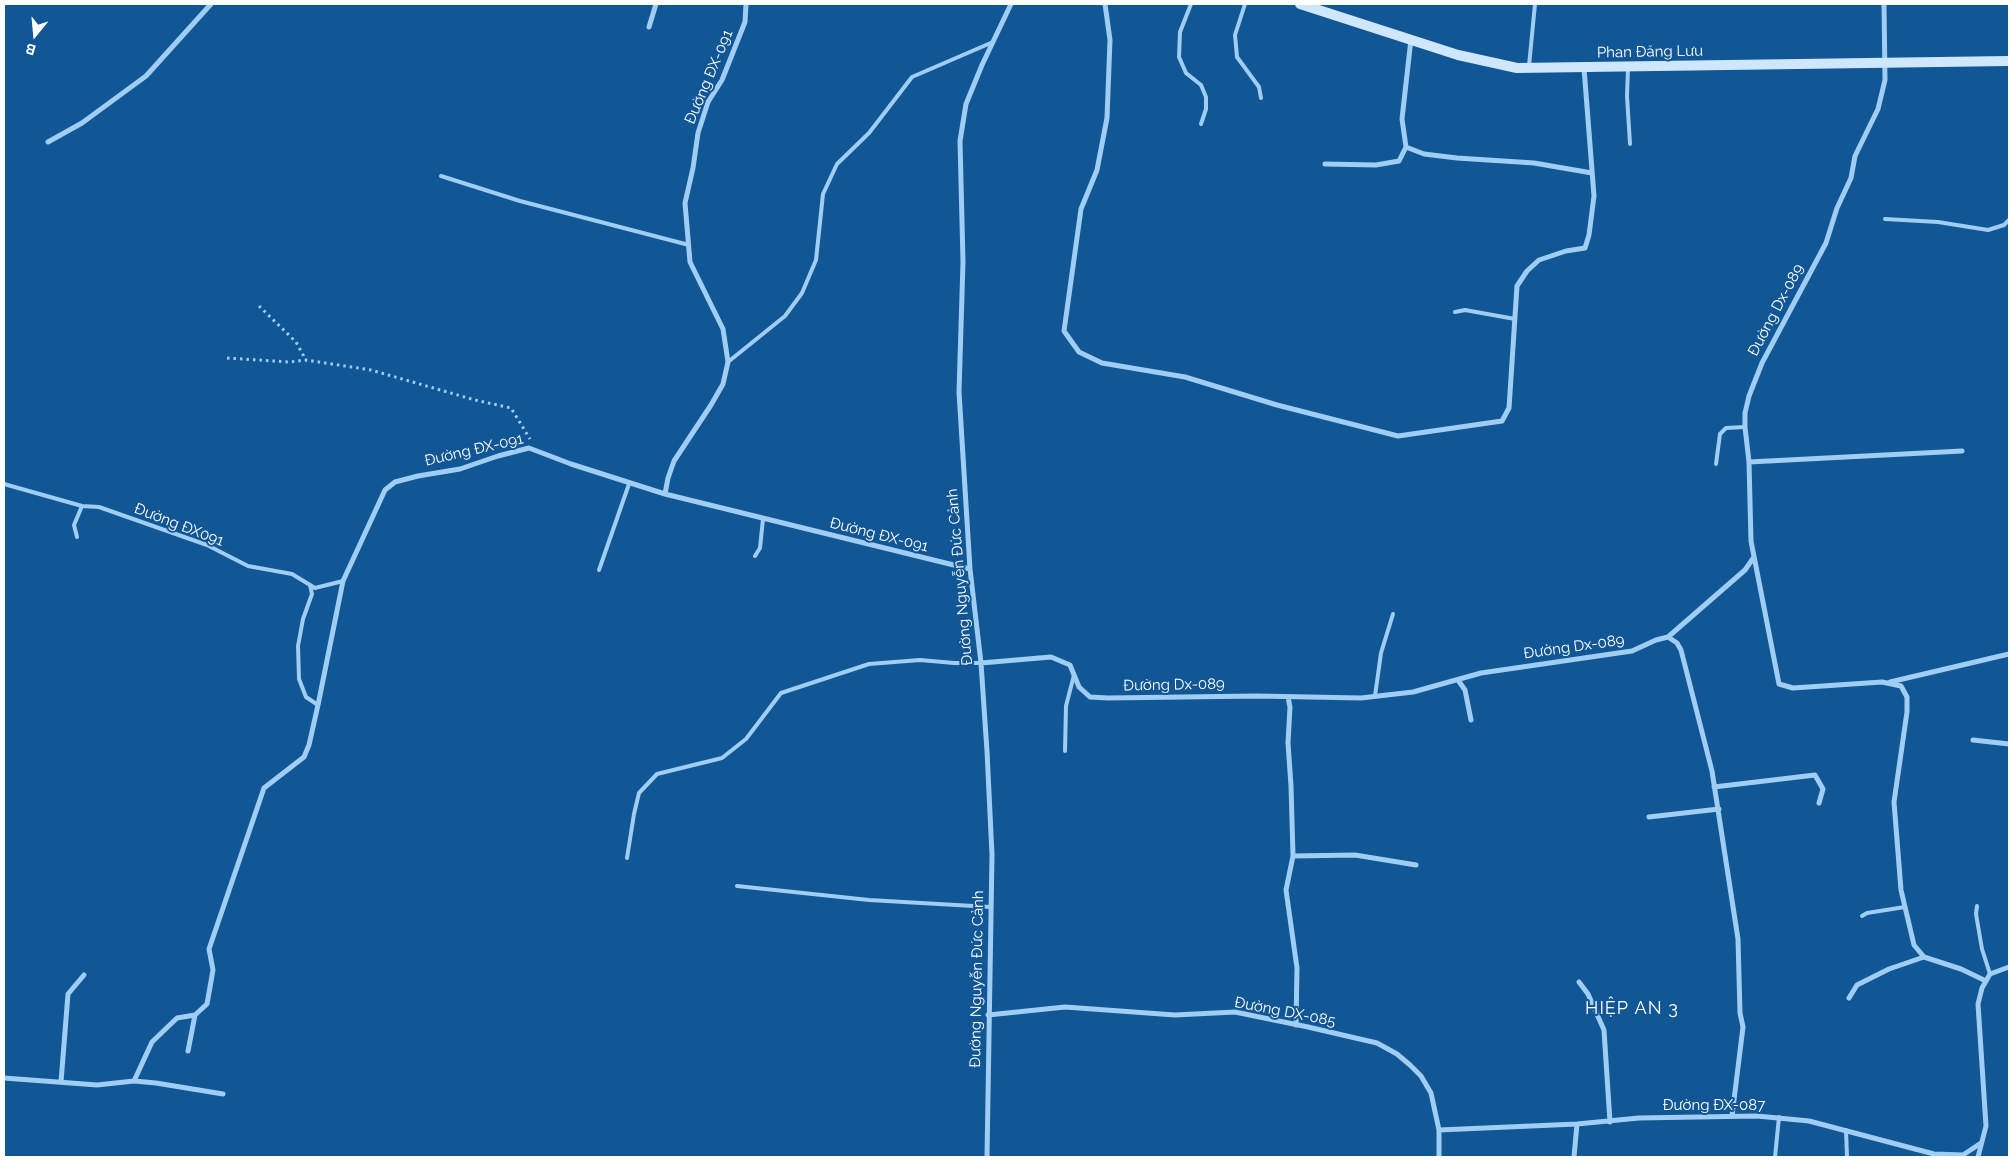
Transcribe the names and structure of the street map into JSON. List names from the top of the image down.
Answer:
{
  "streets": {
    "street": [
      "Phan Đăng Lưu",
      "Đường ĐX-091",
      "Đường Dx-089",
      "Đường Nguyễn Đức Cảnh",
      "Đường DX-085",
      "Đường ĐX-087"
    ],
    "lane": ["Đường ĐX091"]
  },
  "crossings": [
    ["Phan Đăng Lưu", "Đường Dx-089"],
    ["Đường ĐX-091", "Đường Nguyễn Đức Cảnh"],
    ["Đường Dx-089", "Đường Nguyễn Đức Cảnh"],
    ["Đường Nguyễn Đức Cảnh", "Đường DX-085"],
    ["Đường DX-085", "Đường ĐX-087"]
  ],
  "districts": ["HIỆP AN 3"],
  "north": "bottom"
}
